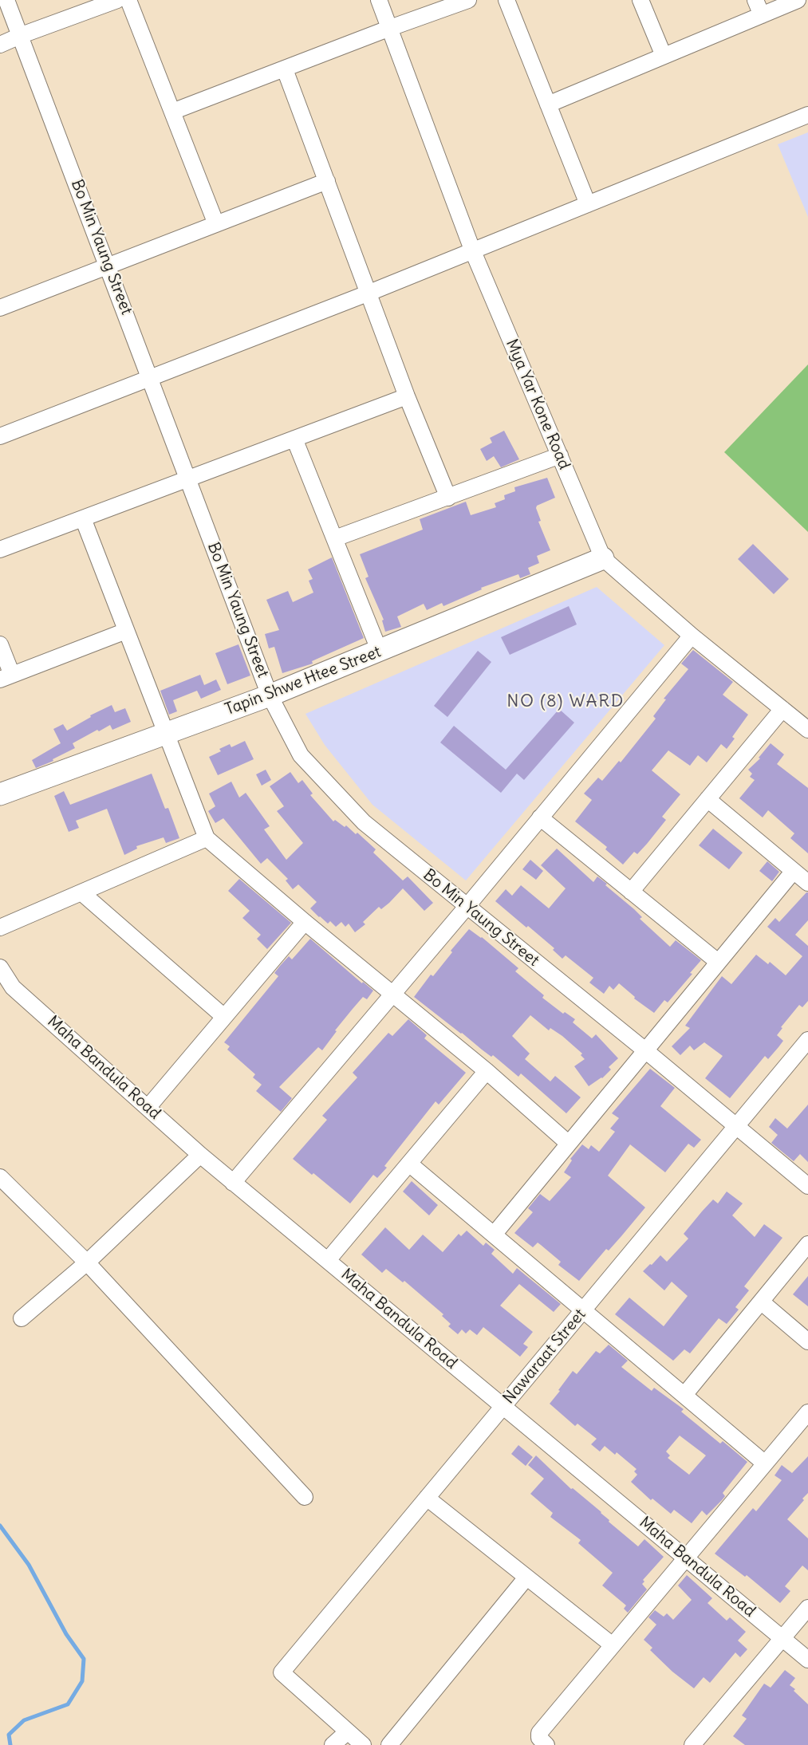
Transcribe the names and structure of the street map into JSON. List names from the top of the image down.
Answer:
{
  "streets": {
    "street": [
      "Bo Min Yaung Street",
      "Mya Yar Kone Road",
      "Tapin Shwe Htee Street",
      "Maha Bandula Road",
      "Nawaraat Street"
    ]
  },
  "crossings": [
    ["Bo Min Yaung Street", "Tapin Shwe Htee Street"],
    ["Bo Min Yaung Street", "Nawaraat Street"],
    ["Mya Yar Kone Road", "Tapin Shwe Htee Street"],
    ["Maha Bandula Road", "Nawaraat Street"]
  ],
  "districts": ["NO (8) WARD"]
}
